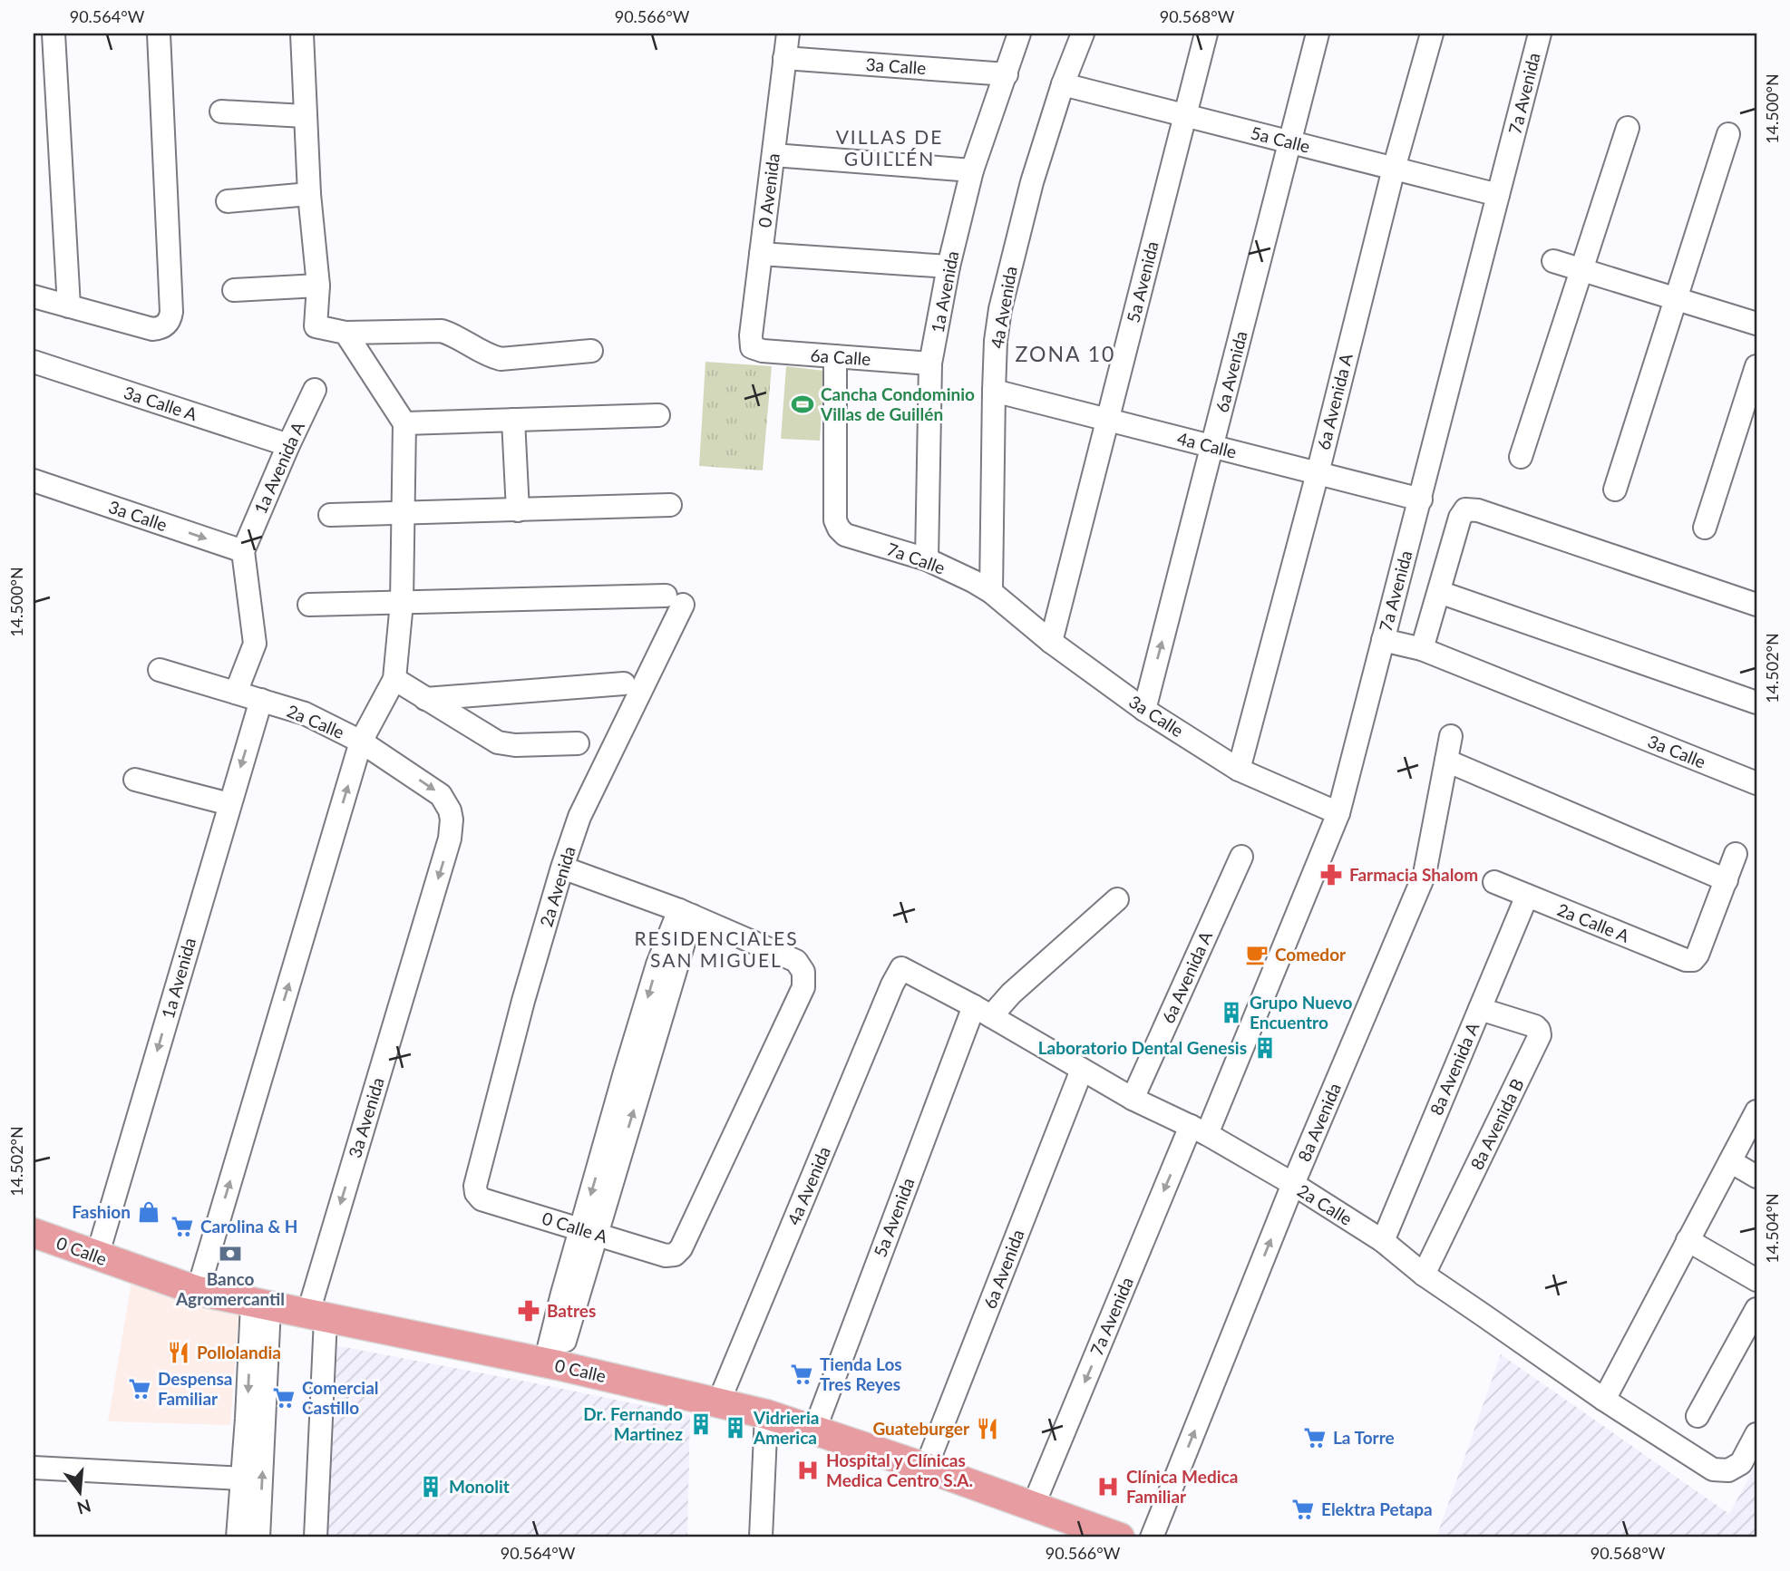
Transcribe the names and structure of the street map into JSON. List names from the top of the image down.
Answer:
{
  "streets": {
    "main road": ["0 Calle"],
    "street": [
      "3a Calle",
      "7a Avenida",
      "5a Calle",
      "0 Avenida",
      "5a Avenida",
      "1a Avenida",
      "4a Avenida",
      "6a Calle",
      "6a Avenida",
      "6a Avenida A",
      "3a Calle A",
      "4a Calle",
      "1a Avenida A",
      "7a Calle",
      "2a Calle",
      "2a Avenida",
      "2a Calle A",
      "8a Avenida A",
      "3a Avenida",
      "8a Avenida",
      "8a Avenida B",
      "0 Calle A"
    ]
  },
  "crossings": [
    ["3a Calle", "7a Avenida"],
    ["3a Calle", "0 Avenida"],
    ["3a Calle", "5a Avenida"],
    ["3a Calle", "1a Avenida"],
    ["3a Calle", "4a Avenida"],
    ["3a Calle", "6a Avenida"],
    ["3a Calle", "6a Avenida A"],
    ["3a Calle", "1a Avenida A"],
    ["3a Calle", "7a Calle"],
    ["7a Avenida", "5a Calle"],
    ["7a Avenida", "4a Calle"],
    ["7a Avenida", "2a Calle"],
    ["7a Avenida", "0 Calle"],
    ["5a Calle", "5a Avenida"],
    ["5a Calle", "4a Avenida"],
    ["5a Calle", "6a Avenida"],
    ["5a Calle", "6a Avenida A"],
    ["0 Avenida", "6a Calle"],
    ["5a Avenida", "4a Calle"],
    ["5a Avenida", "2a Calle"],
    ["5a Avenida", "0 Calle"],
    ["1a Avenida", "6a Calle"],
    ["1a Avenida", "7a Calle"],
    ["1a Avenida", "2a Calle"],
    ["1a Avenida", "0 Calle"],
    ["4a Avenida", "4a Calle"],
    ["4a Avenida", "7a Calle"],
    ["4a Avenida", "2a Calle"],
    ["4a Avenida", "0 Calle"],
    ["6a Calle", "7a Calle"],
    ["6a Avenida", "4a Calle"],
    ["6a Avenida", "2a Calle"],
    ["6a Avenida", "0 Calle"],
    ["6a Avenida A", "4a Calle"],
    ["6a Avenida A", "2a Calle"],
    ["3a Calle A", "1a Avenida A"],
    ["2a Calle", "8a Avenida A"],
    ["2a Calle", "3a Avenida"],
    ["2a Calle", "8a Avenida"],
    ["2a Calle", "8a Avenida B"],
    ["2a Avenida", "0 Calle A"],
    ["2a Calle A", "8a Avenida A"],
    ["8a Avenida A", "8a Avenida B"],
    ["3a Avenida", "0 Calle"]
  ],
  "one_way": ["8a Avenida"],
  "districts": ["VILLAS DE GUILLÉN", "ZONA 10", "RESIDENCIALES SAN MIGUEL"],
  "places": {
    "sports": ["Cancha Condominio Villas de Guillén"],
    "pharmacy": ["Farmacia Shalom", "Batres"],
    "cafe": ["Comedor"],
    "building": [
      "Grupo Nuevo Encuentro",
      "Laboratorio Dental Genesis",
      "Dr. Fernando Martinez",
      "Vidrieria America",
      "Monolit"
    ],
    "shop": ["Fashion"],
    "supermarket": [
      "Carolina & H",
      "Tienda Los Tres Reyes",
      "Despensa Familiar",
      "Comercial Castillo",
      "La Torre",
      "Elektra Petapa"
    ],
    "bank": ["Banco Agromercantil"],
    "restaurant": ["Pollolandia", "Guateburger"],
    "hospital": ["Hospital y Clínicas Medica Centro S.A.", "Clínica Medica Familiar"]
  },
  "north": "bottom",
  "coordinates": [
    "90.564°W",
    "90.566°W",
    "90.568°W",
    "14.500°N",
    "14.502°N",
    "14.504°N"
  ]
}
